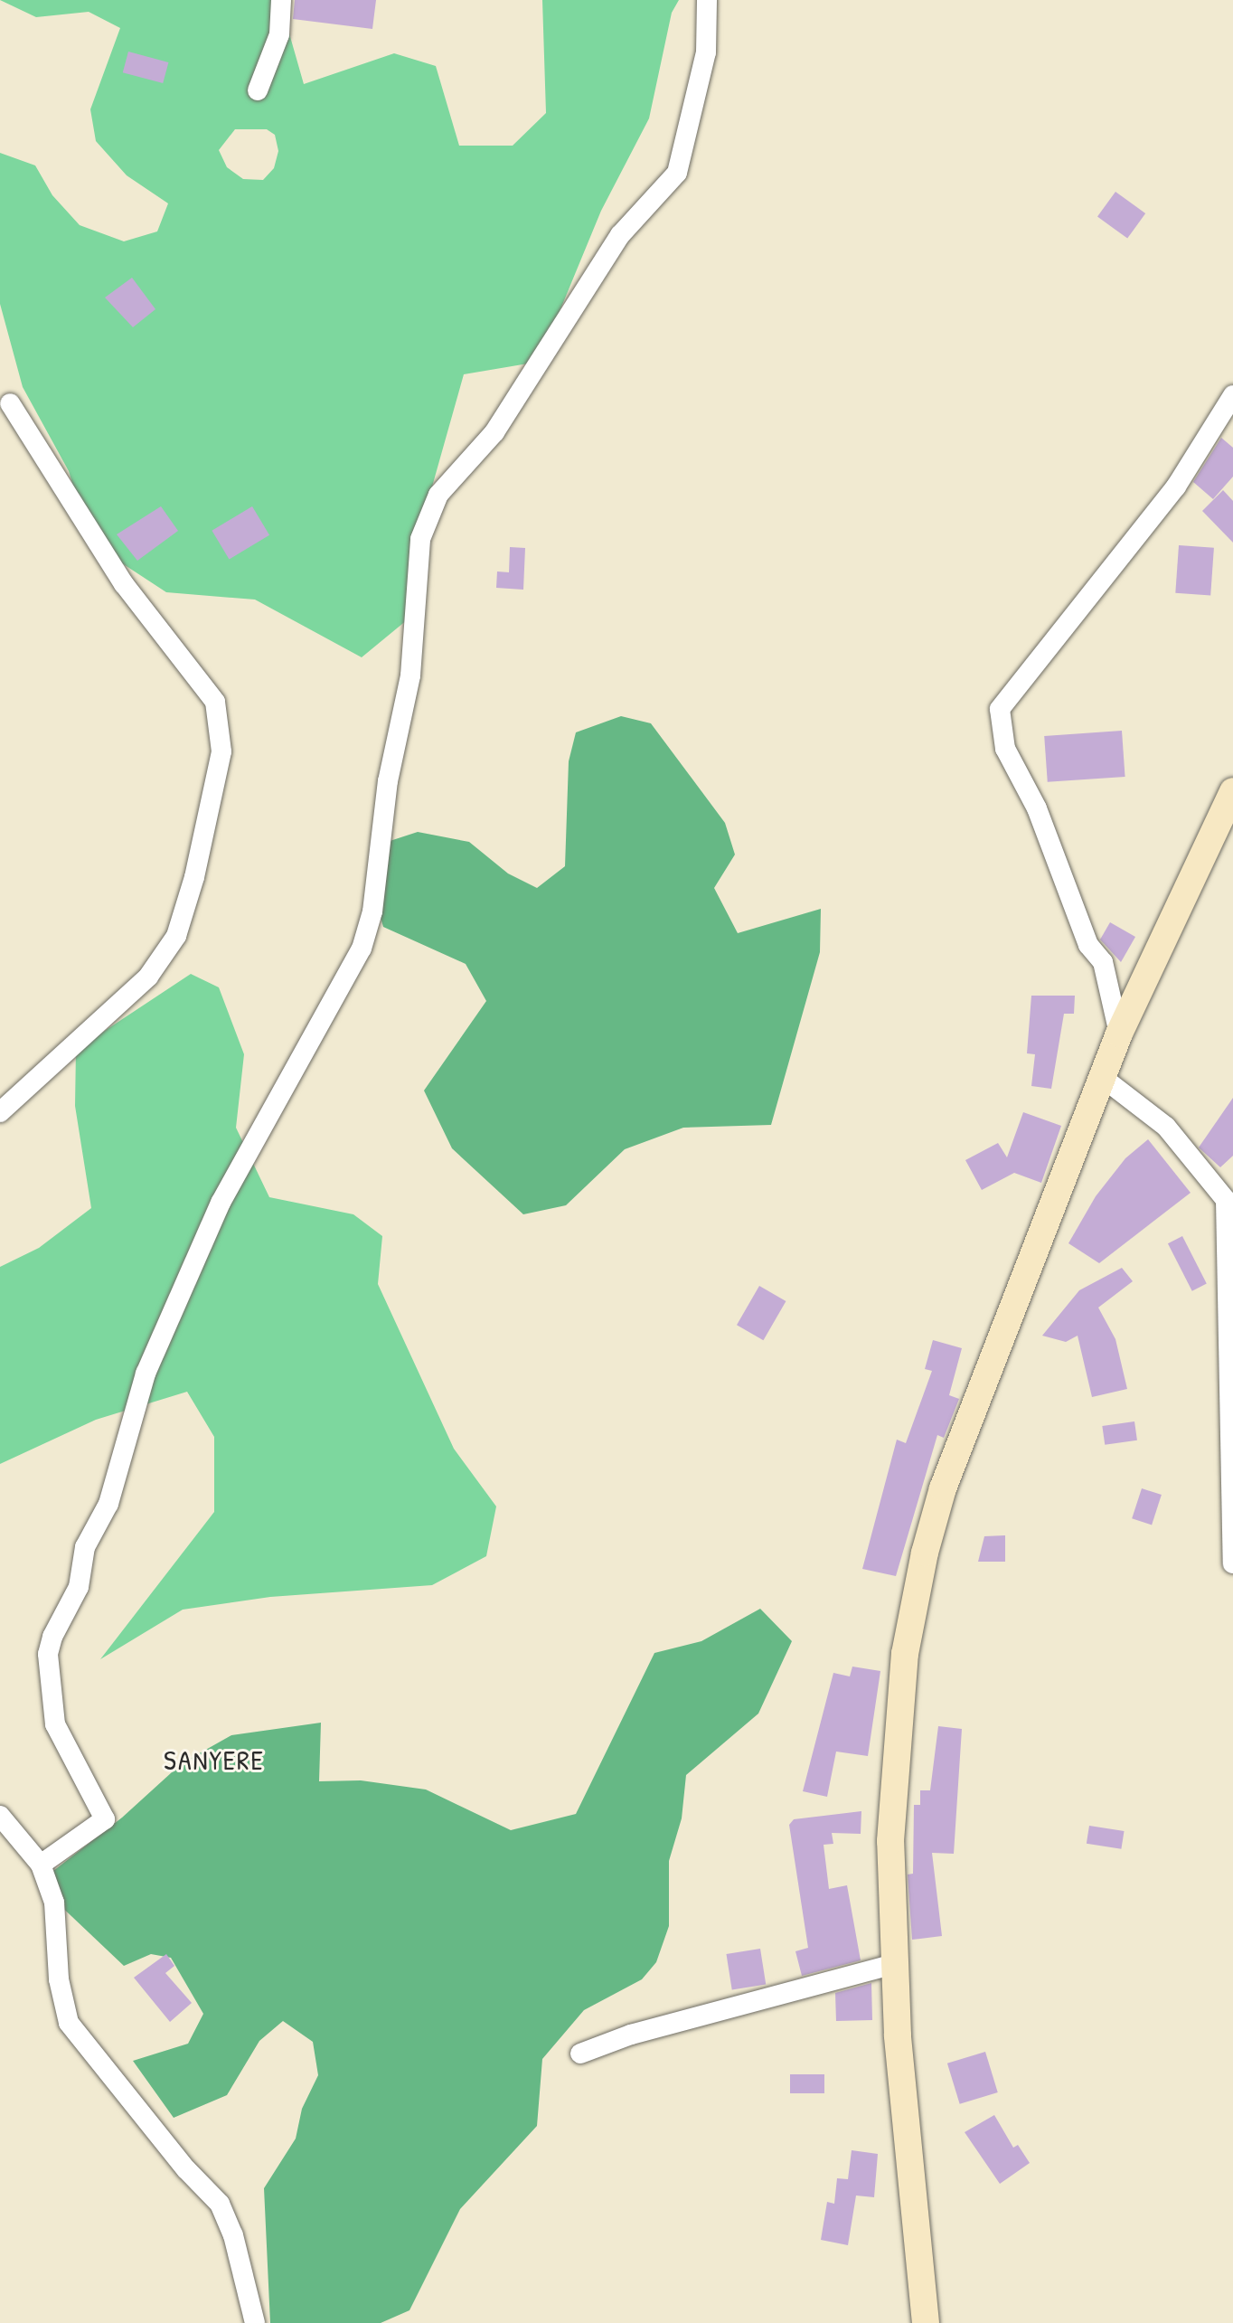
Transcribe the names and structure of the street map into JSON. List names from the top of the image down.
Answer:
{
  "districts": ["SANYERE"]
}
